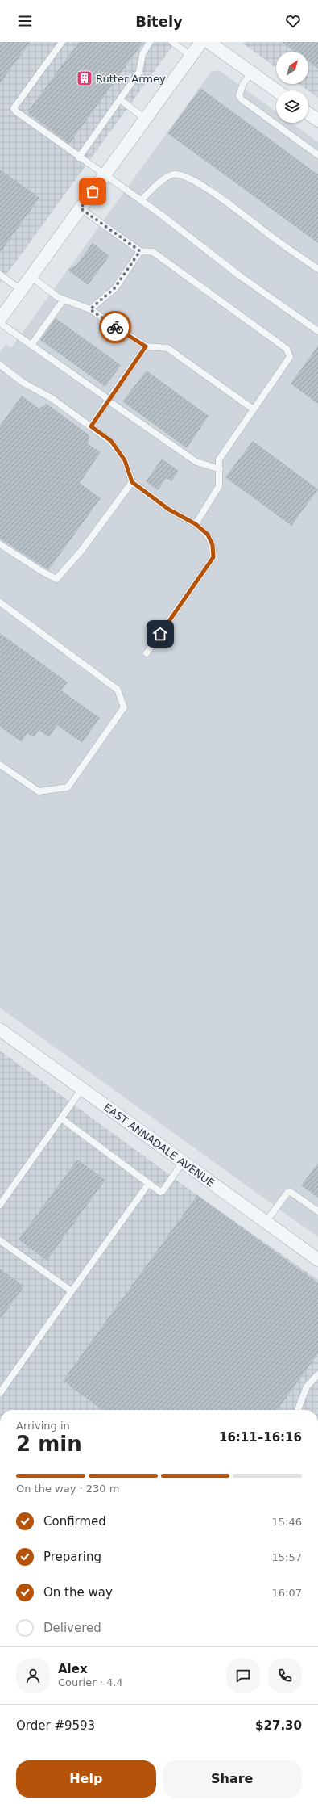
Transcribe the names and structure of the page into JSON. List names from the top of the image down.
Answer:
{
  "streets": {
    "street": ["EAST ANNADALE AVENUE"]
  },
  "places": {
    "building": ["Rutter Armey"]
  },
  "north": "top right",
  "page": {
    "header": "Bitely",
    "heading": ["2 min", "Arriving in", "16:11–16:16"],
    "panel": [
      "Alex",
      "Courier · 4.4",
      "Order #9593",
      "$27.30"
    ],
    "bar": "On the way · 230 m",
    "list": [
      ["Confirmed", "15:46"],
      ["Preparing", "15:57"],
      ["On the way", "16:07"],
      "Delivered"
    ],
    "buttons": ["Help", "Share"]
  }
}
